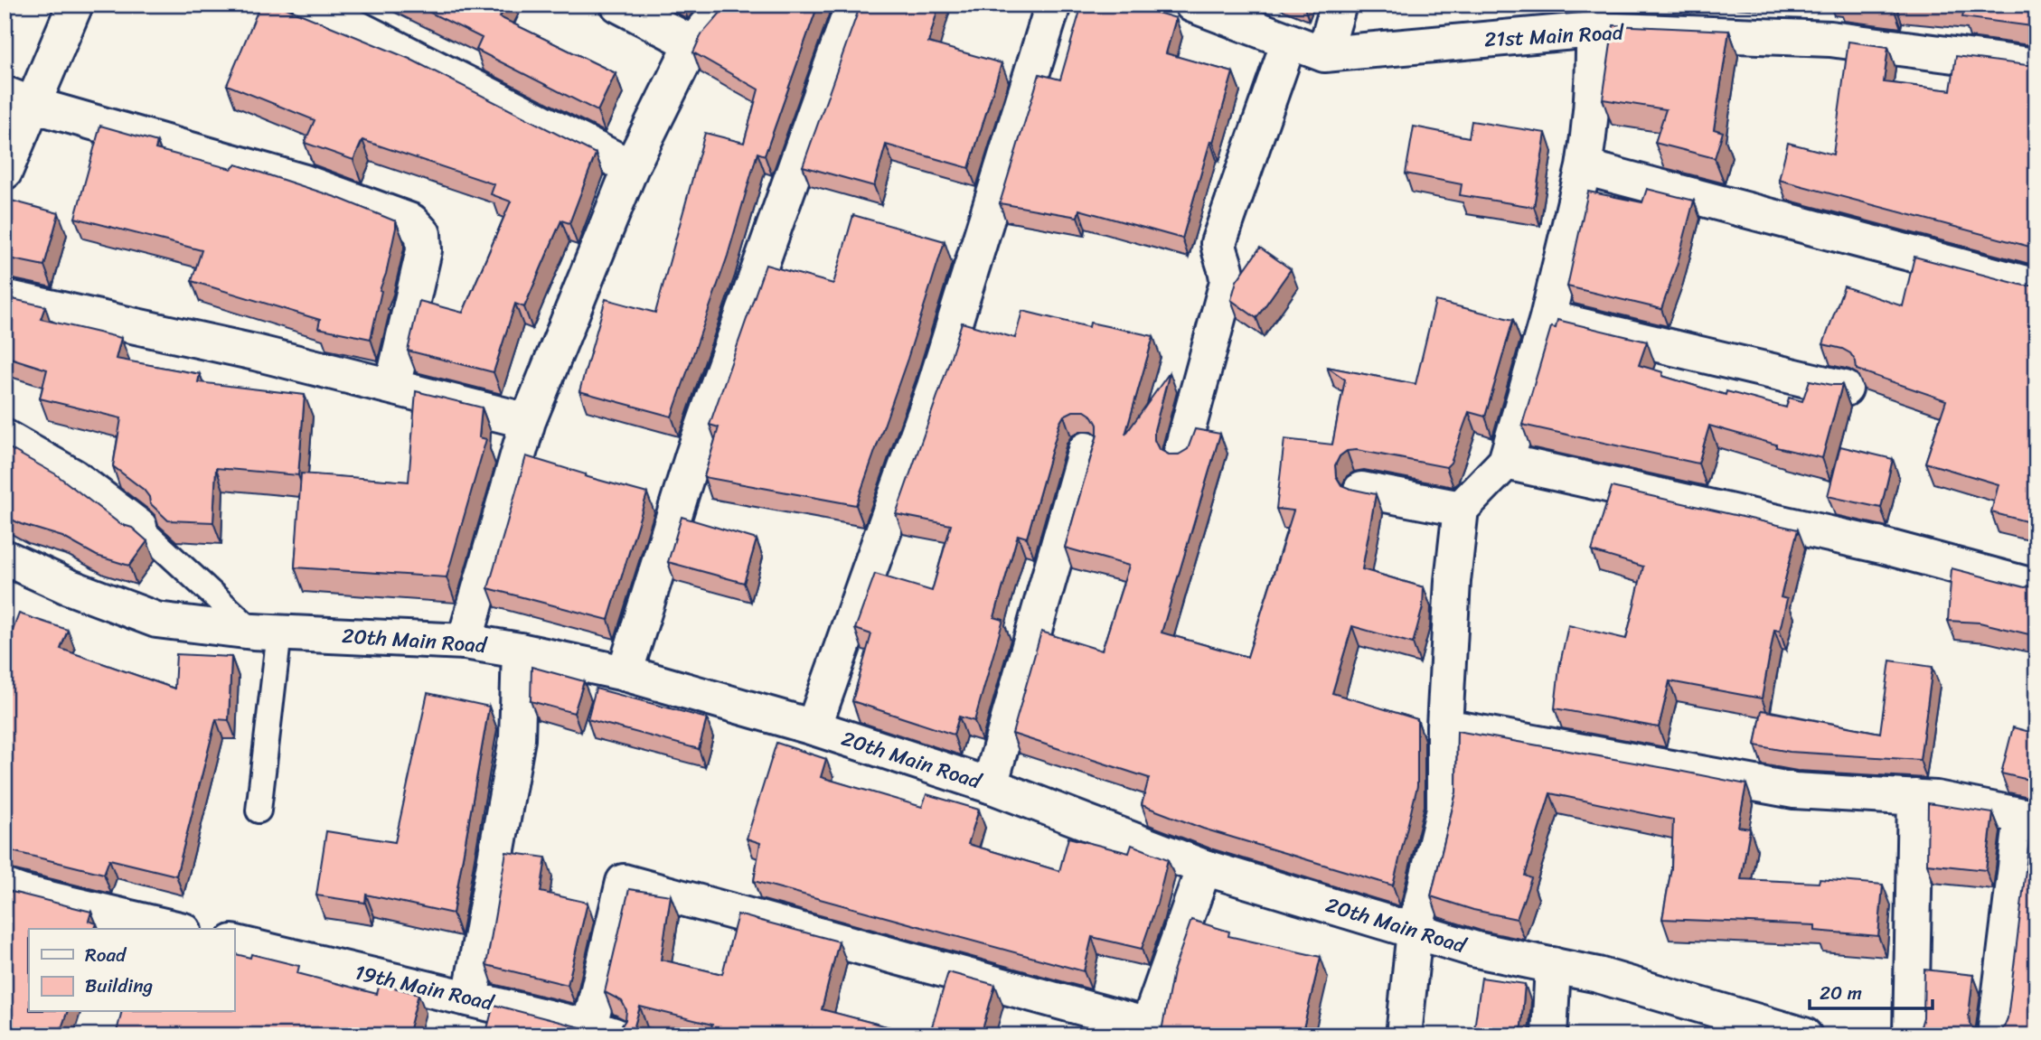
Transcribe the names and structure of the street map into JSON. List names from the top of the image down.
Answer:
{
  "streets": {
    "street": ["21st Main Road", "20th Main Road", "19th Main Road"]
  },
  "legend": ["Road", "Building"],
  "scale_bar": "20 m"
}
